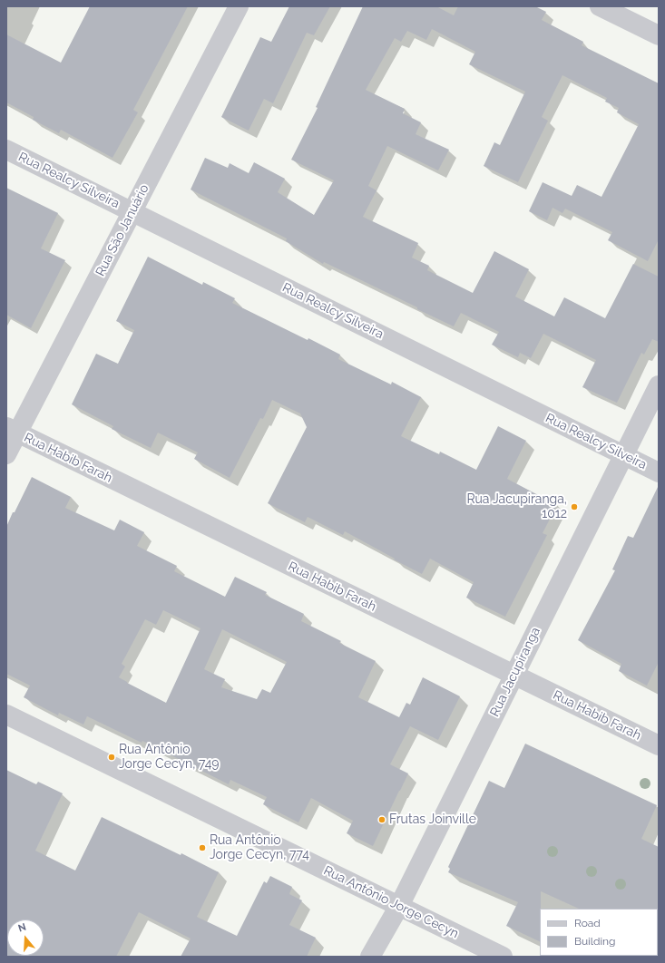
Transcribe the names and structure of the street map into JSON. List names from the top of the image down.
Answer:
{
  "streets": {
    "street": [
      "Rua Realcy Silveira",
      "Rua São Januário",
      "Rua Habib Farah",
      "Rua Jacupiranga",
      "Rua Antônio Jorge Cecyn"
    ]
  },
  "crossings": [
    ["Rua Realcy Silveira", "Rua São Januário"],
    ["Rua Realcy Silveira", "Rua Jacupiranga"],
    ["Rua São Januário", "Rua Habib Farah"],
    ["Rua Habib Farah", "Rua Jacupiranga"],
    ["Rua Jacupiranga", "Rua Antônio Jorge Cecyn"]
  ],
  "places": [
    "Rua Jacupiranga, 1012",
    "Rua Antônio Jorge Cecyn, 749",
    "Frutas Joinville",
    "Rua Antônio Jorge Cecyn, 774"
  ],
  "legend": ["Road", "Building"],
  "north": "top"
}
